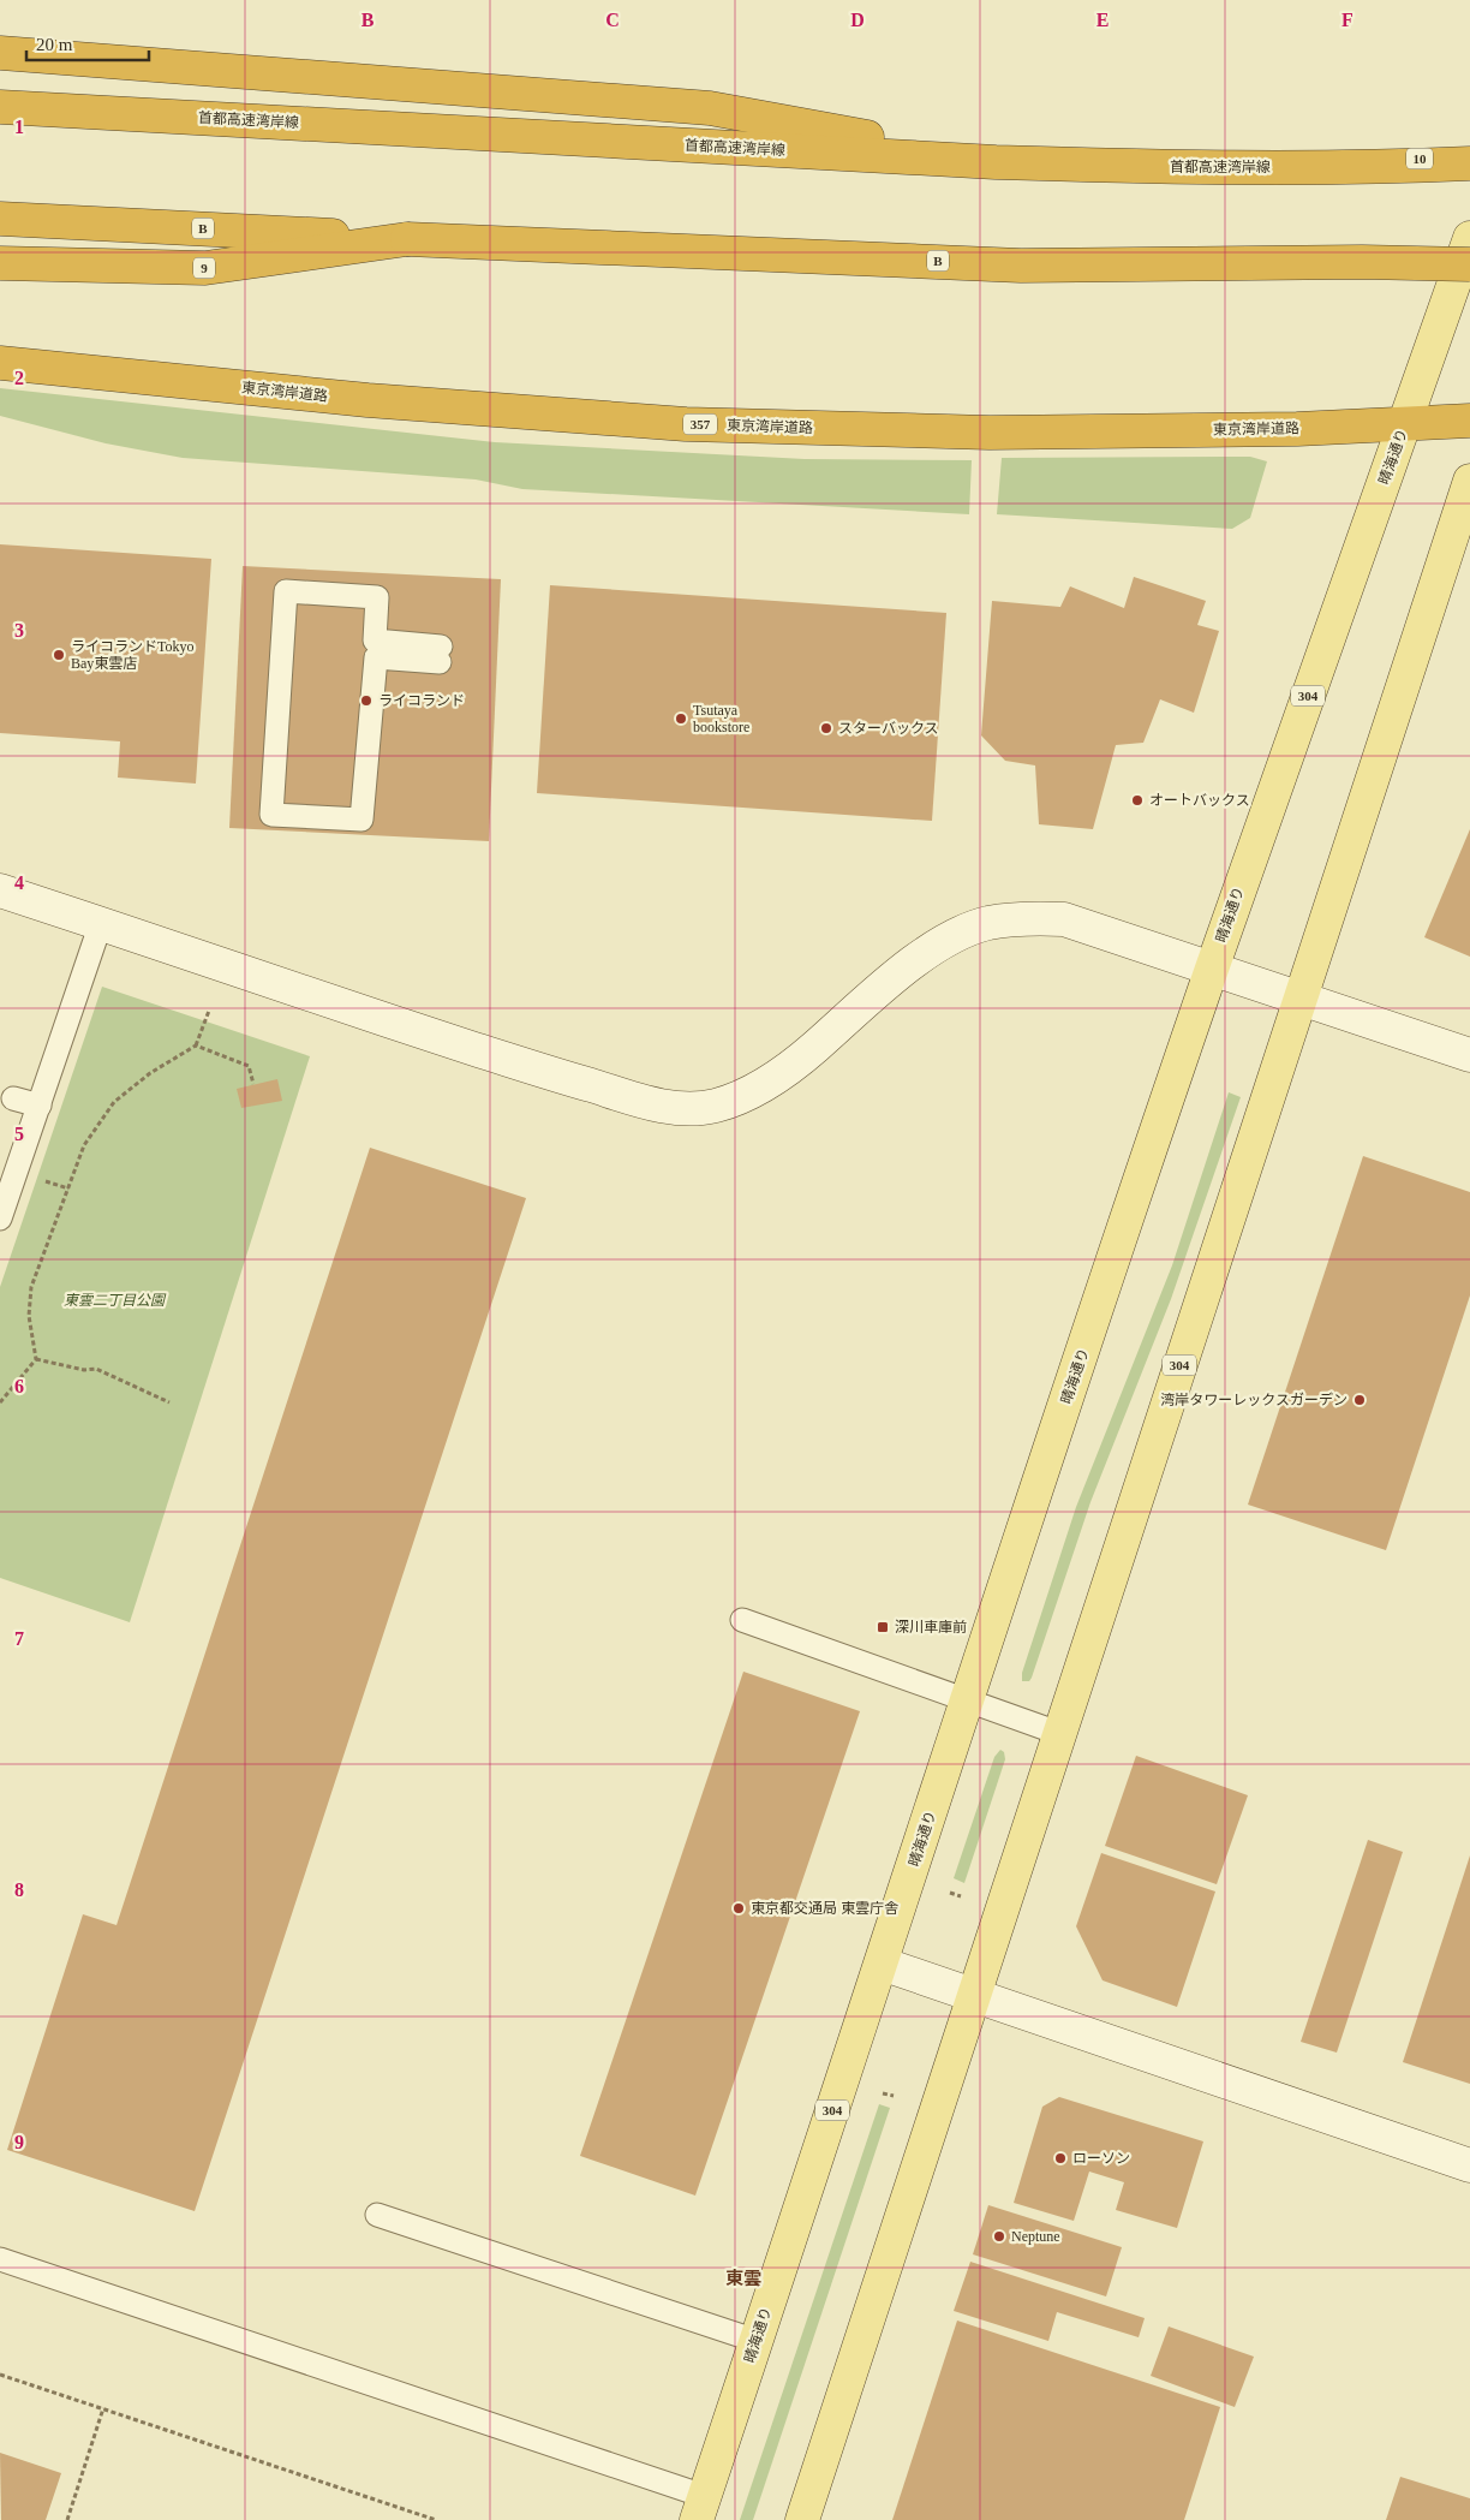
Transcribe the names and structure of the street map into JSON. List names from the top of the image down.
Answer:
{
  "streets": {
    "highway": [
      "首都高速湾岸線",
      "10",
      "B",
      "9",
      "東京湾岸道路",
      "357"
    ],
    "main road": ["晴海通り", "304"]
  },
  "crossings": [
    ["首都高速湾岸線", "10"],
    ["B", "9"],
    ["東京湾岸道路", "晴海通り"]
  ],
  "districts": ["東雲"],
  "parks": ["東雲二丁目公園"],
  "places": {
    "other": [
      "ライコランドTokyo Bay東雲店",
      "ライコランド",
      "Tsutaya bookstore",
      "スターバックス",
      "オートバックス",
      "湾岸タワーレックスガーデン",
      "東京都交通局 東雲庁舎",
      "ローソン",
      "Neptune"
    ],
    "transit": ["深川車庫前"]
  },
  "scale_bar": "20 m",
  "grid": {
    "columns": [
      "B",
      "C",
      "D",
      "E",
      "F"
    ],
    "rows": [
      "1",
      "2",
      "3",
      "4",
      "5",
      "6",
      "7",
      "8",
      "9"
    ]
  }
}
